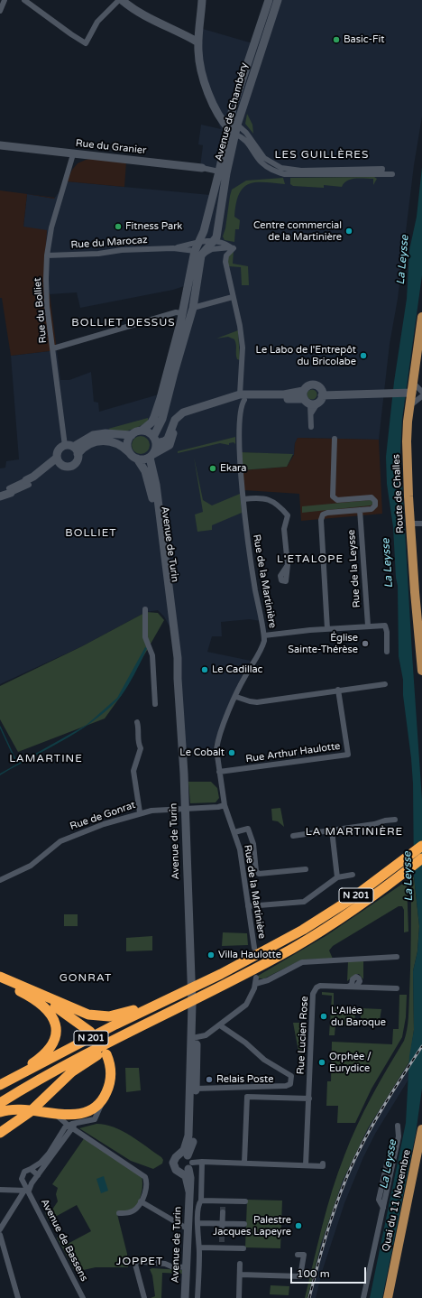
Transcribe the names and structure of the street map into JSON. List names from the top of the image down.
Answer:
{
  "streets": {
    "highway": ["N 201"],
    "main road": [
      "Avenue de Chambéry",
      "Rue du Granier",
      "Route de Challes",
      "Avenue de Turin",
      "Quai du 11 Novembre"
    ],
    "street": [
      "Rue du Marocaz",
      "Rue du Bolliet",
      "Rue de la Leysse",
      "Rue de la Martinière",
      "Rue Arthur Haulotte",
      "Rue de Gonrat",
      "Rue Lucien Rose",
      "Avenue de Bassens"
    ]
  },
  "crossings": [
    ["Avenue de Chambéry", "Rue du Granier"],
    ["Avenue de Chambéry", "Rue du Marocaz"],
    ["Rue du Granier", "Rue du Bolliet"],
    ["Rue du Marocaz", "Rue du Bolliet"],
    ["Avenue de Turin", "Rue de Gonrat"],
    ["Avenue de Turin", "N 201"],
    ["Rue de la Martinière", "Rue Arthur Haulotte"],
    ["Rue de la Martinière", "Rue de Gonrat"],
    ["Rue de la Martinière", "N 201"]
  ],
  "districts": [
    "LES GUILLÈRES",
    "BOLLIET DESSUS",
    "BOLLIET",
    "L'ETALOPE",
    "LAMARTINE",
    "LA MARTINIÈRE",
    "GONRAT",
    "JOPPET"
  ],
  "water": ["La Leysse"],
  "places": [
    "Basic-Fit",
    "Fitness Park",
    "Centre commercial de la Martinière",
    "Le Labo de l'Entrepôt du Bricolabe",
    "Ekara",
    "Église Sainte-Thérèse",
    "Le Cadillac",
    "Le Cobalt",
    "Villa Haulotte",
    "L'Allée du Baroque",
    "Orphée / Eurydice",
    "Relais Poste",
    "Palestre Jacques Lapeyre"
  ],
  "scale_bar": "100 m"
}
